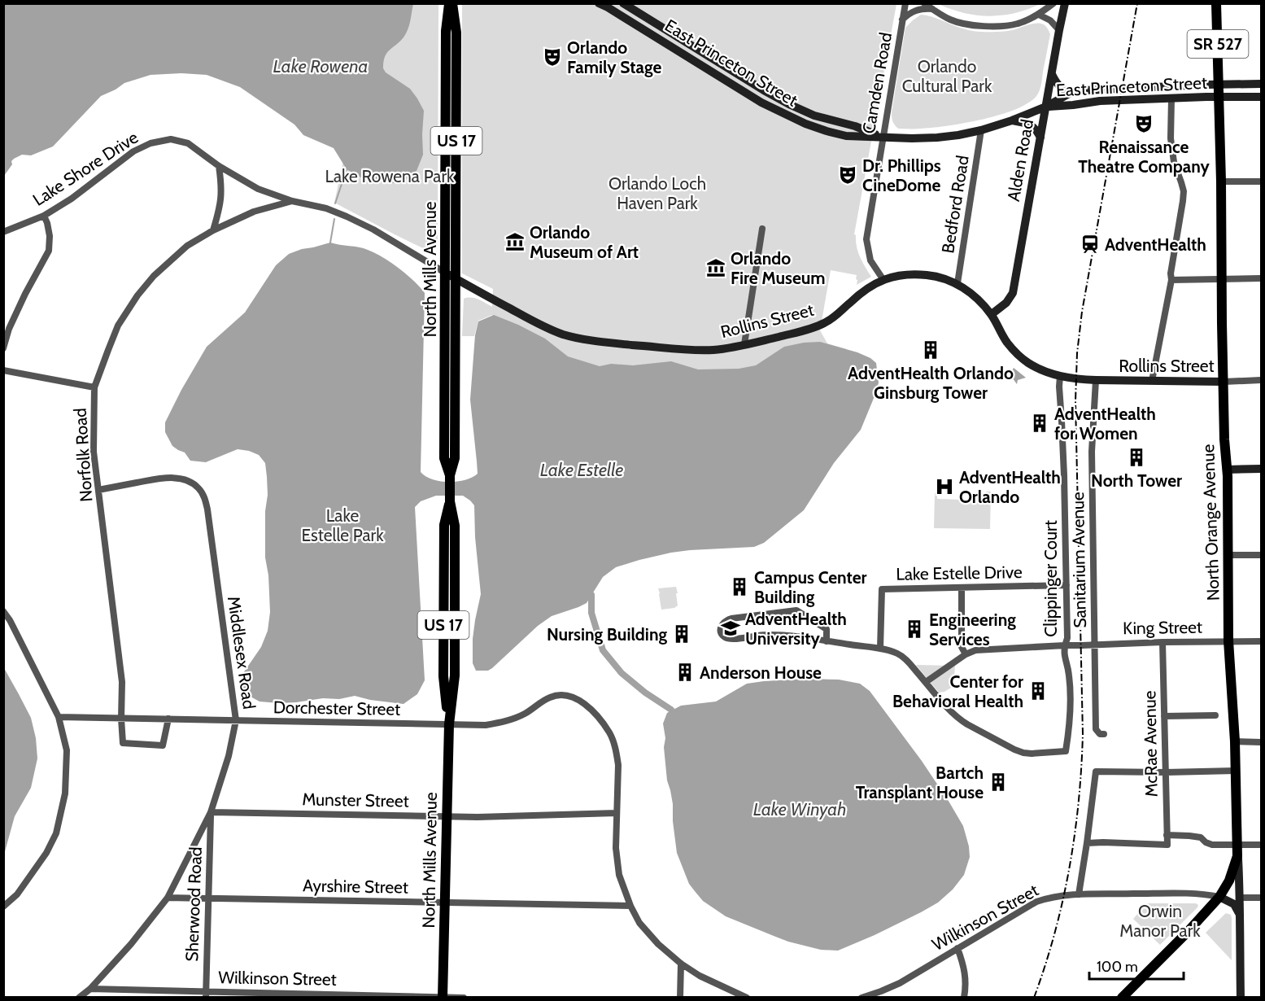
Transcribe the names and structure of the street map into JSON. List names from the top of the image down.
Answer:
{
  "streets": {
    "main road": [
      "SR 527",
      "US 17",
      "North Mills Avenue",
      "North Orange Avenue"
    ],
    "street": [
      "East Princeton Street",
      "Camden Road",
      "Alden Road",
      "Lake Shore Drive",
      "Bedford Road",
      "Rollins Street",
      "Norfolk Road",
      "Sanitarium Avenue",
      "Lake Estelle Drive",
      "Clippinger Court",
      "King Street",
      "Middlesex Road",
      "Dorchester Street",
      "McRae Avenue",
      "Munster Street",
      "Ayrshire Street",
      "Sherwood Road",
      "Wilkinson Street"
    ]
  },
  "crossings": [
    ["East Princeton Street", "Camden Road"],
    ["East Princeton Street", "Alden Road"],
    ["East Princeton Street", "Bedford Road"],
    ["East Princeton Street", "North Orange Avenue"],
    ["Camden Road", "Rollins Street"],
    ["Alden Road", "Rollins Street"],
    ["Lake Shore Drive", "North Mills Avenue"],
    ["Lake Shore Drive", "Rollins Street"],
    ["Lake Shore Drive", "Norfolk Road"],
    ["Bedford Road", "Rollins Street"],
    ["North Mills Avenue", "Rollins Street"],
    ["North Mills Avenue", "Dorchester Street"],
    ["North Mills Avenue", "Munster Street"],
    ["North Mills Avenue", "Ayrshire Street"],
    ["North Mills Avenue", "Wilkinson Street"],
    ["Rollins Street", "North Orange Avenue"],
    ["Rollins Street", "Sanitarium Avenue"],
    ["Rollins Street", "Clippinger Court"],
    ["Norfolk Road", "Middlesex Road"],
    ["Norfolk Road", "Dorchester Street"],
    ["North Orange Avenue", "King Street"],
    ["North Orange Avenue", "Wilkinson Street"],
    ["Sanitarium Avenue", "King Street"],
    ["Lake Estelle Drive", "Clippinger Court"],
    ["Clippinger Court", "King Street"],
    ["King Street", "McRae Avenue"],
    ["Middlesex Road", "Dorchester Street"],
    ["Middlesex Road", "Munster Street"],
    ["Middlesex Road", "Ayrshire Street"],
    ["Middlesex Road", "Sherwood Road"],
    ["Middlesex Road", "Wilkinson Street"],
    ["Dorchester Street", "Munster Street"],
    ["Dorchester Street", "Ayrshire Street"],
    ["Munster Street", "Sherwood Road"],
    ["Ayrshire Street", "Sherwood Road"],
    ["Sherwood Road", "Wilkinson Street"]
  ],
  "water": ["Lake Rowena", "Lake Estelle", "Lake Winyah"],
  "parks": [
    "Orlando Cultural Park",
    "Lake Rowena Park",
    "Orlando Loch Haven Park",
    "Lake Estelle Park",
    "Orwin Manor Park"
  ],
  "places": {
    "theatre": ["Orlando Family Stage", "Renaissance Theatre Company", "Dr. Phillips CineDome"],
    "museum": ["Orlando Museum of Art", "Orlando Fire Museum"],
    "station": ["AdventHealth"],
    "building": [
      "AdventHealth Orlando Ginsburg Tower",
      "AdventHealth for Women",
      "North Tower",
      "Campus Center Building",
      "Engineering Services",
      "Nursing Building",
      "Anderson House",
      "Center for Behavioral Health",
      "Bartch Transplant House"
    ],
    "hospital": ["AdventHealth Orlando"],
    "school or university": ["AdventHealth University"]
  },
  "scale_bar": "100 m"
}
